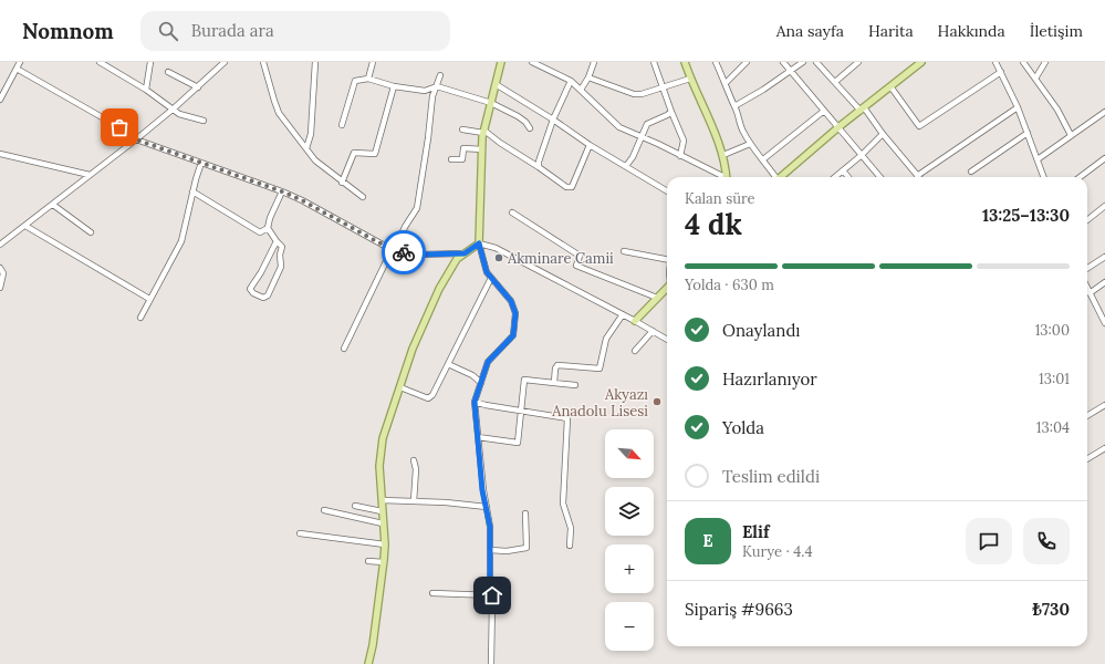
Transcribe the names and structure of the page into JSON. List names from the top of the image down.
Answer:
{
  "places": ["Akminare Camii", "Akyazı Anadolu Lisesi"],
  "north": "bottom right",
  "page": {
    "header": "Nomnom",
    "search": "Burada ara",
    "nav": [
      "Ana sayfa",
      "Harita",
      "Hakkında",
      "İletişim"
    ],
    "heading": ["4 dk", "Kalan süre", "13:25–13:30"],
    "panel": [
      "Elif",
      "Kurye · 4.4",
      "Sipariş #9663",
      "₺730"
    ],
    "bar": "Yolda · 630 m",
    "list": [
      ["Onaylandı", "13:00"],
      ["Hazırlanıyor", "13:01"],
      ["Yolda", "13:04"],
      "Teslim edildi"
    ],
    "map_buttons": ["+", "−"],
    "round": "E"
  }
}
